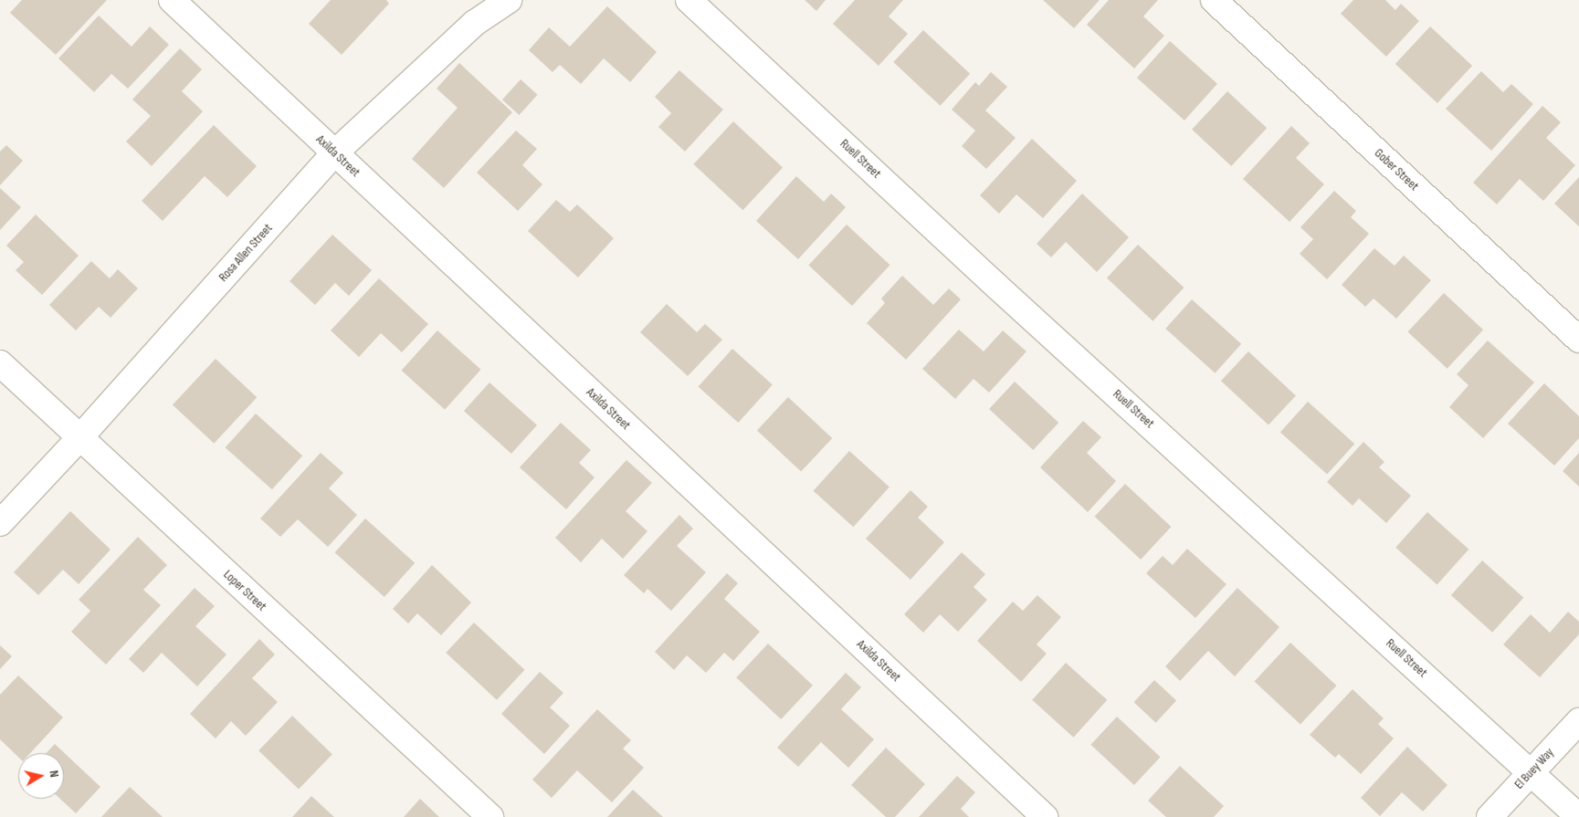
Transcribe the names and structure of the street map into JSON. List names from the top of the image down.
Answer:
{
  "streets": {
    "street": [
      "Axilda Street",
      "Ruell Street",
      "Gober Street",
      "Rosa Allen Street",
      "Loper Street",
      "El Buey Way"
    ]
  },
  "crossings": [
    ["Axilda Street", "Rosa Allen Street"],
    ["Ruell Street", "El Buey Way"],
    ["Rosa Allen Street", "Loper Street"]
  ],
  "north": "right"
}
